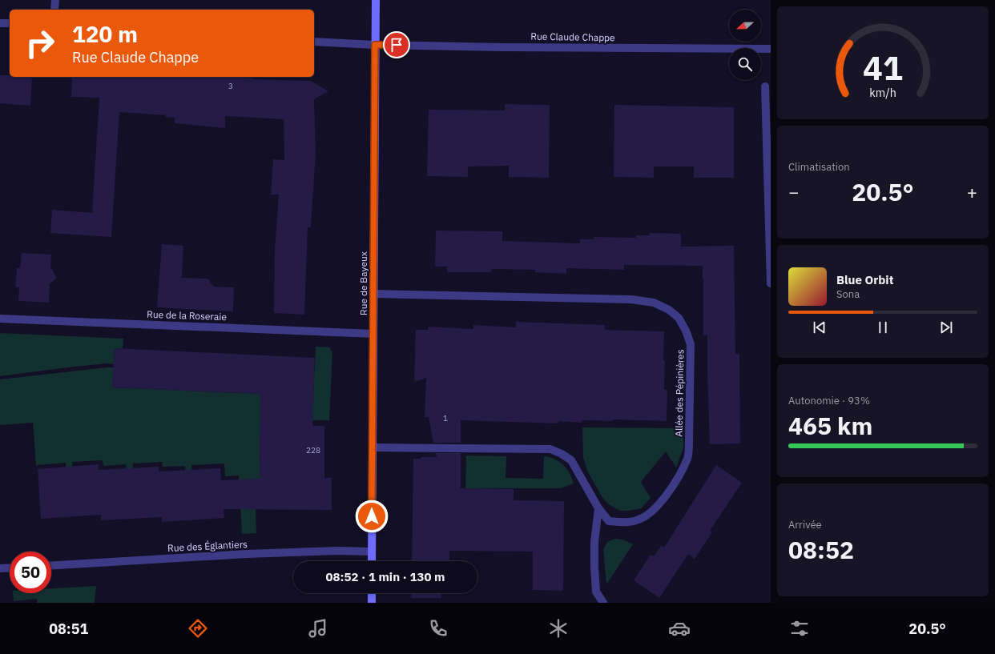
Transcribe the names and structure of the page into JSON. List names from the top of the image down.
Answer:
{
  "streets": {
    "main road": ["Rue de Bayeux"],
    "street": [
      "Rue Claude Chappe",
      "Rue de la Roseraie",
      "Allée des Pépinières",
      "Rue des Églantiers"
    ]
  },
  "crossings": [
    ["Rue Claude Chappe", "Rue de Bayeux"],
    ["Rue de Bayeux", "Rue de la Roseraie"],
    ["Rue de Bayeux", "Allée des Pépinières"],
    ["Rue de Bayeux", "Rue des Églantiers"]
  ],
  "house_numbers": ["3", "1", "228"],
  "north": "left",
  "page": {
    "turn": ["120 m", "Rue Claude Chappe"],
    "tile": [
      "Climatisation",
      ["Autonomie · 93%", "465 km"],
      ["Arrivée", "08:52"]
    ],
    "heat": ["−", "20.5°", "+"],
    "song": ["Blue Orbit", "Sona"],
    "limit": "50",
    "trip": "08:52 · 1 min · 130 m",
    "tabs": ["08:51", "20.5°"],
    "gauge": ["41", "km/h"]
  }
}
